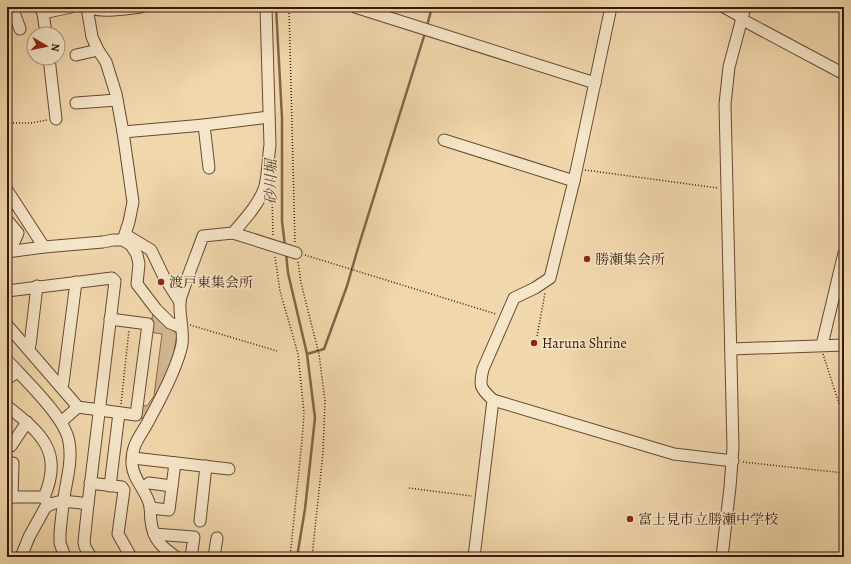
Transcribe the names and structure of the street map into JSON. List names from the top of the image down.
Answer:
{
  "water": ["砂川堀"],
  "places": [
    "勝瀬集会所",
    "渡戸東集会所",
    "Haruna Shrine",
    "富士見市立勝瀬中学校"
  ],
  "north": "right"
}
